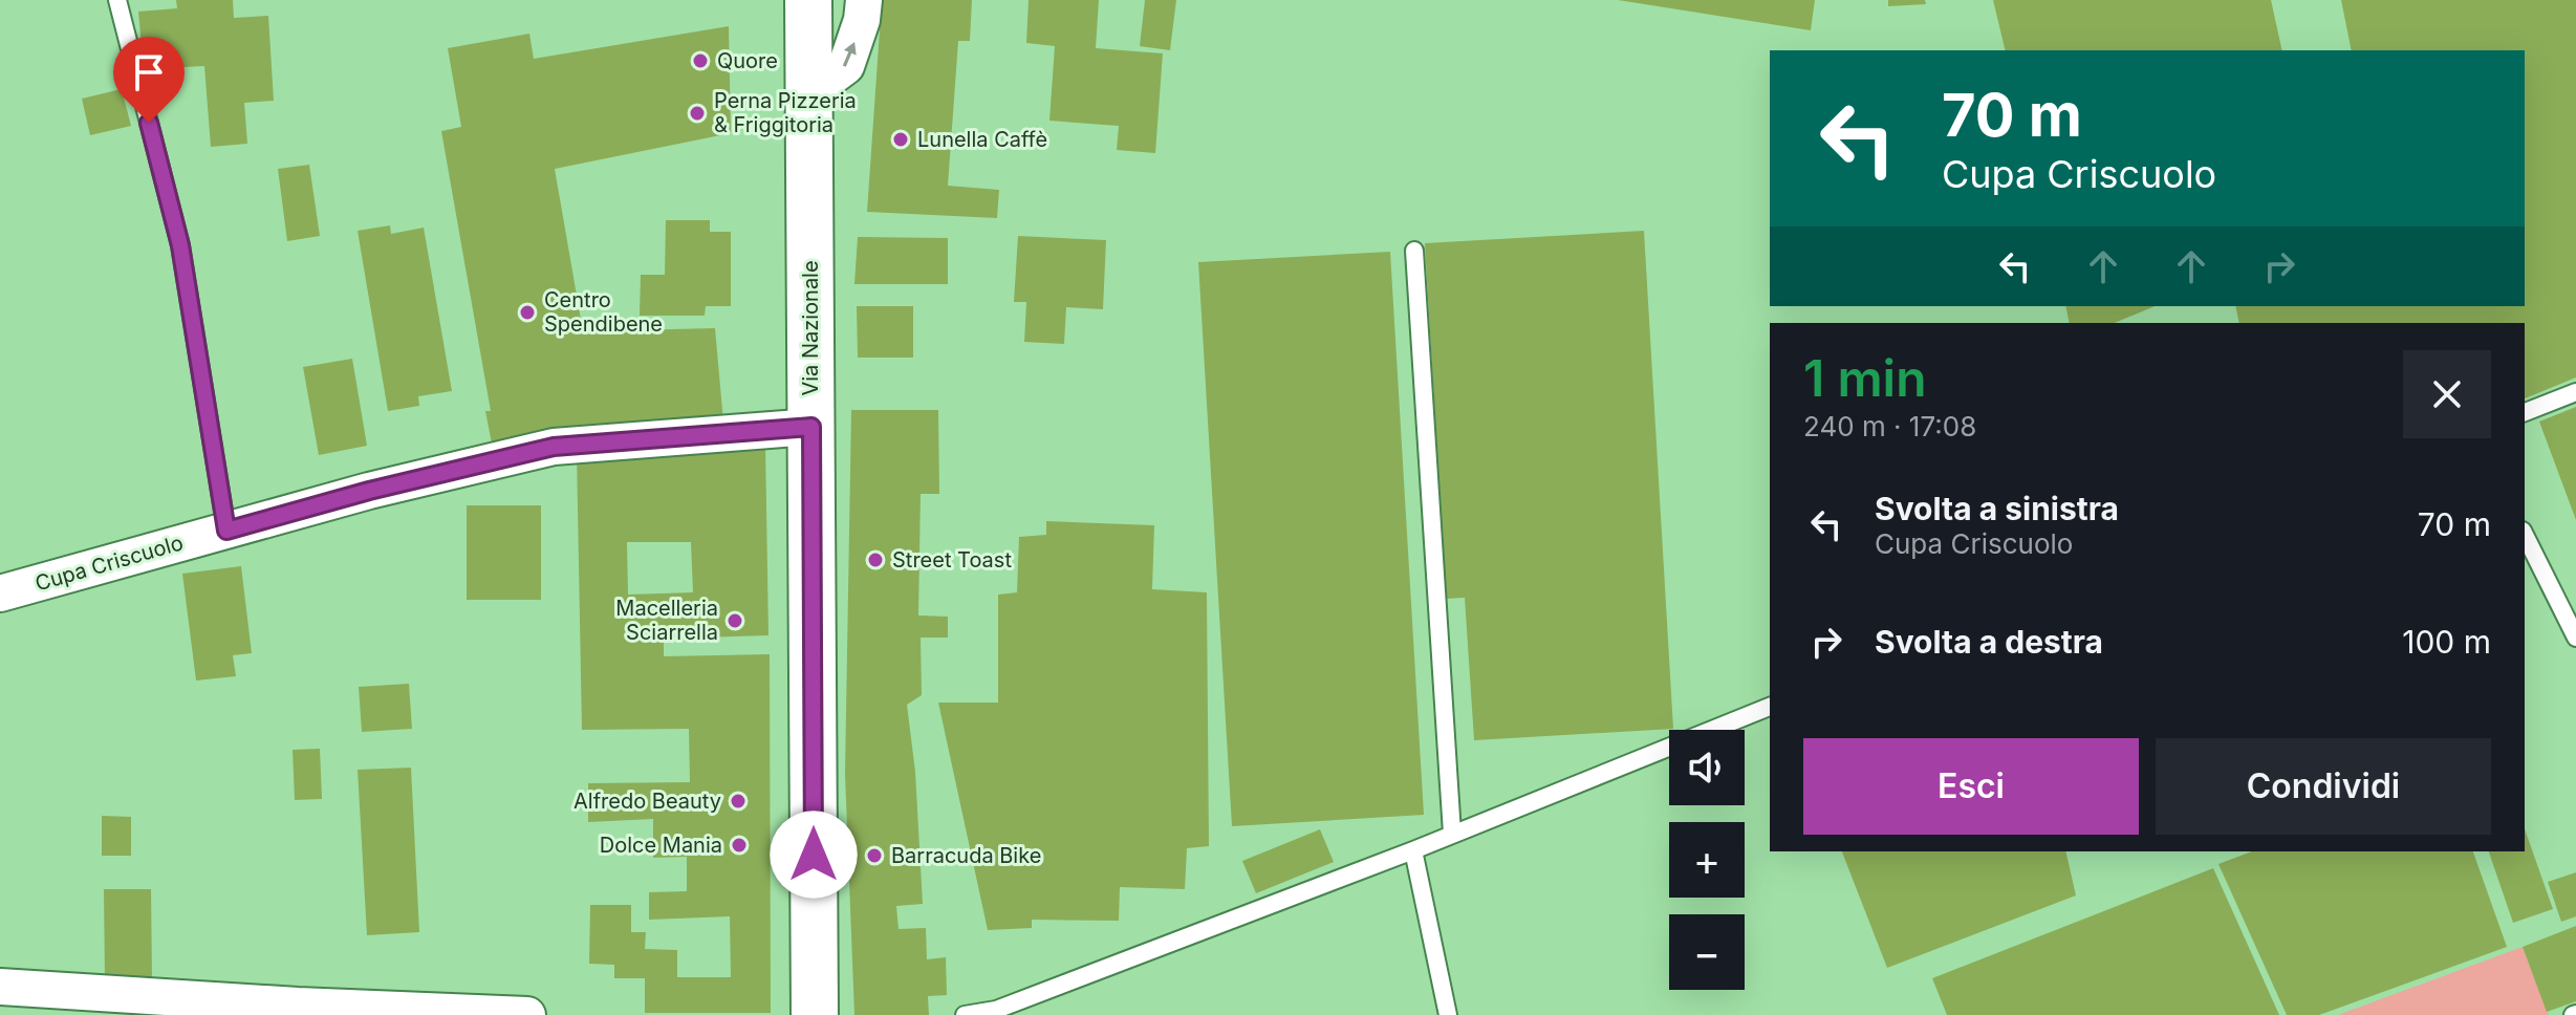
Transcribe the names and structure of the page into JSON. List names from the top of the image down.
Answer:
{
  "streets": {
    "main road": ["Via Nazionale"],
    "street": ["Cupa Criscuolo"]
  },
  "crossings": [
    ["Via Nazionale", "Cupa Criscuolo"]
  ],
  "places": [
    "Quore",
    "Perna Pizzeria & Friggitoria",
    "Lunella Caffè",
    "Centro Spendibene",
    "Street Toast",
    "Macelleria Sciarrella",
    "Alfredo Beauty",
    "Dolce Mania",
    "Barracuda Bike"
  ],
  "page": {
    "turn": ["70 m", "Cupa Criscuolo"],
    "heading": ["1 min", "240 m · 17:08"],
    "list": [
      {
        "name": "Svolta a sinistra",
        "note": "Cupa Criscuolo",
        "value": "70 m"
      },
      {
        "name": "Svolta a destra",
        "value": "100 m"
      }
    ],
    "buttons": ["Esci", "Condividi"],
    "map_buttons": ["+", "−"]
  }
}
